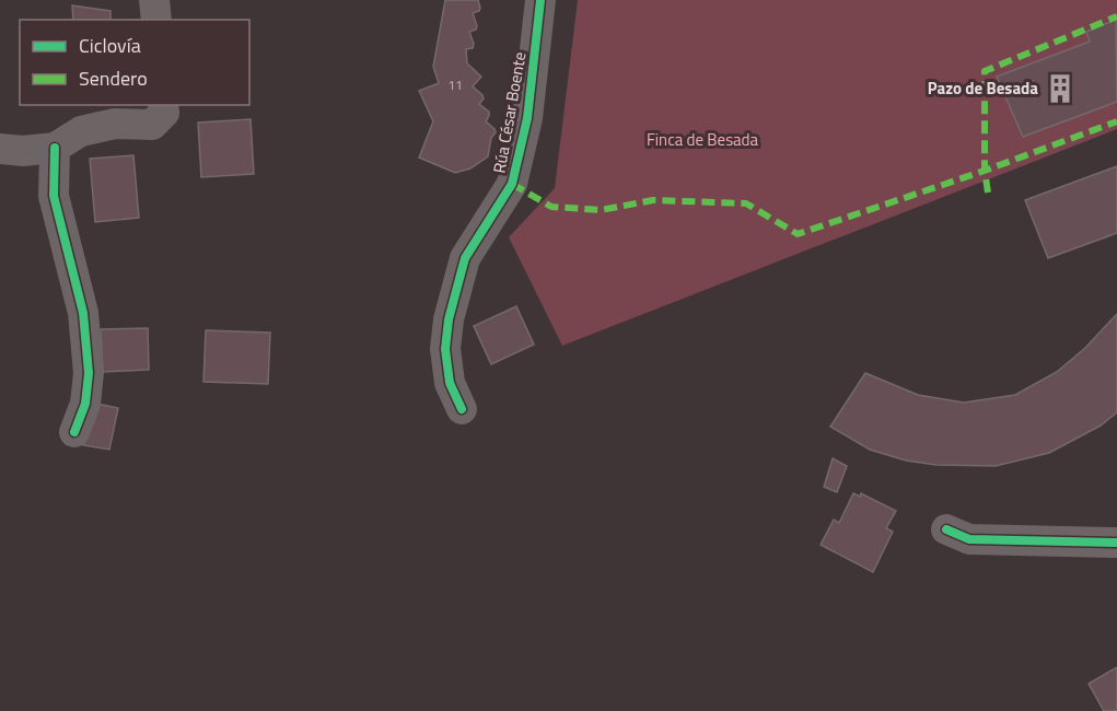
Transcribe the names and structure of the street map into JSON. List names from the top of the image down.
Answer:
{
  "streets": {
    "street": ["Rúa César Boente"]
  },
  "parks": ["Finca de Besada"],
  "places": {
    "building": ["Pazo de Besada"]
  },
  "house_numbers": ["11"],
  "legend": ["Ciclovía", "Sendero"]
}
